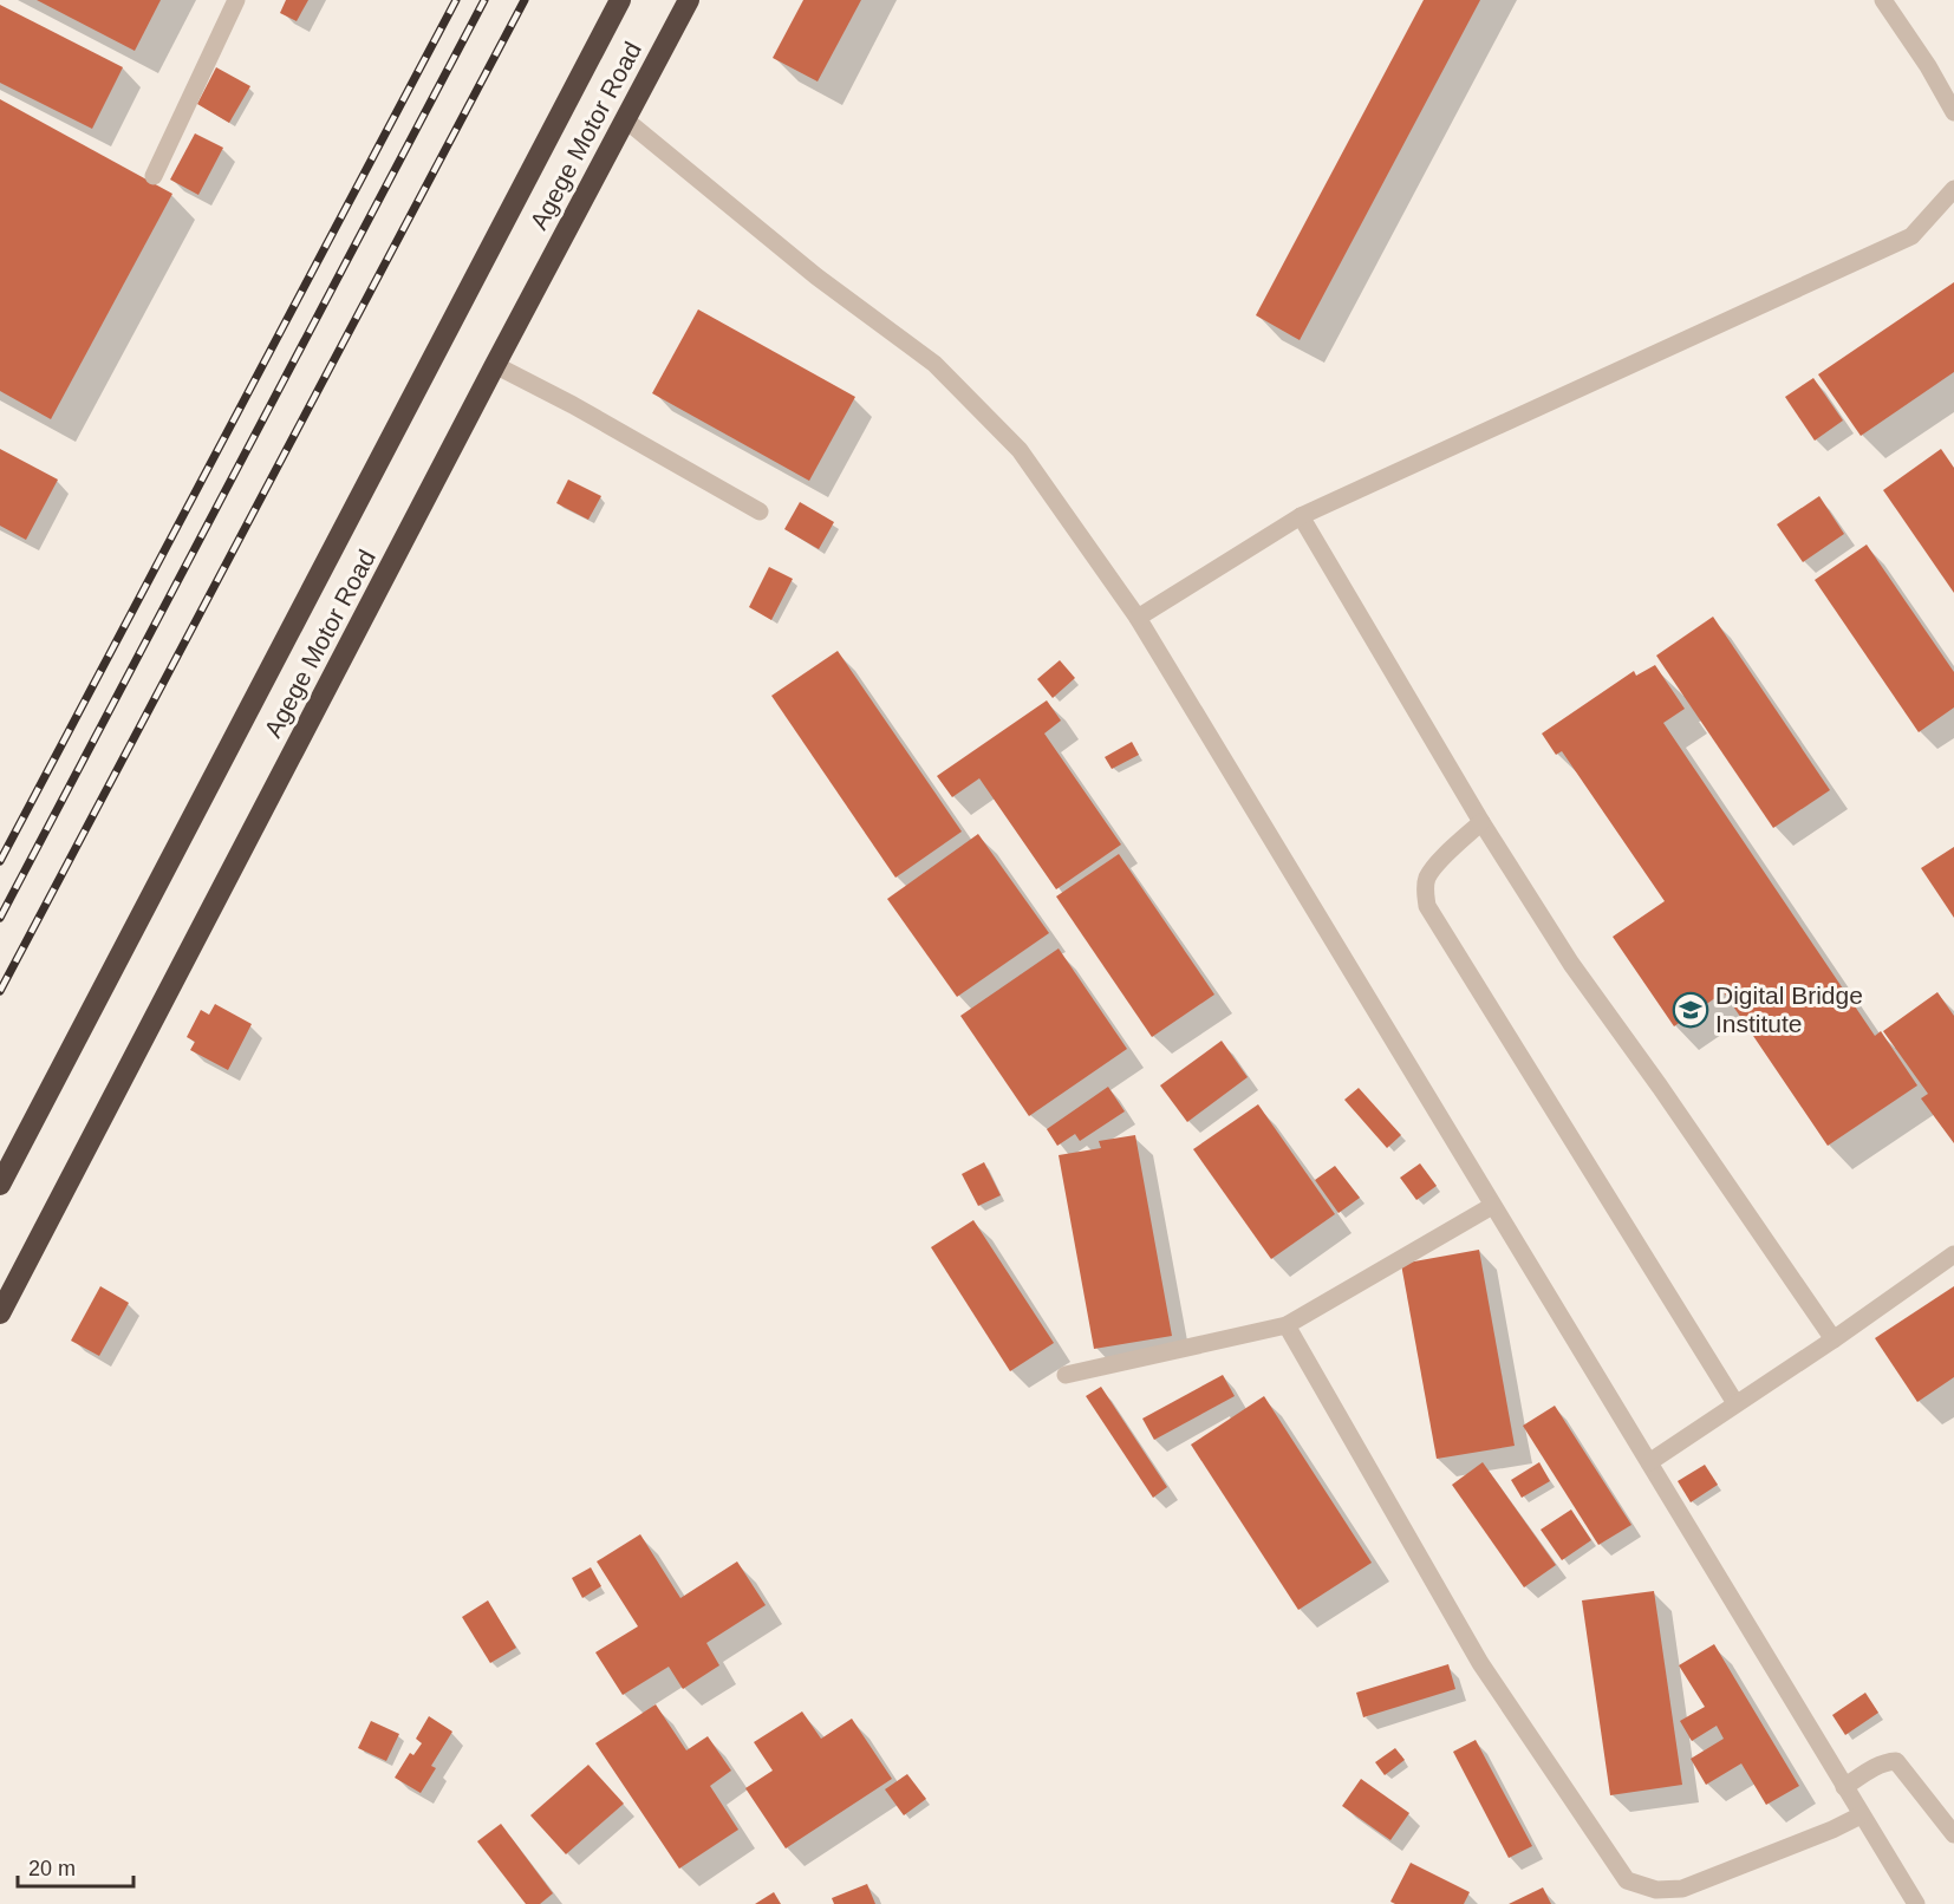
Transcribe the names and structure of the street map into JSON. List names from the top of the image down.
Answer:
{
  "streets": {
    "highway": ["Agege Motor Road"]
  },
  "places": {
    "school or university": ["Digital Bridge Institute"]
  },
  "scale_bar": "20 m"
}
